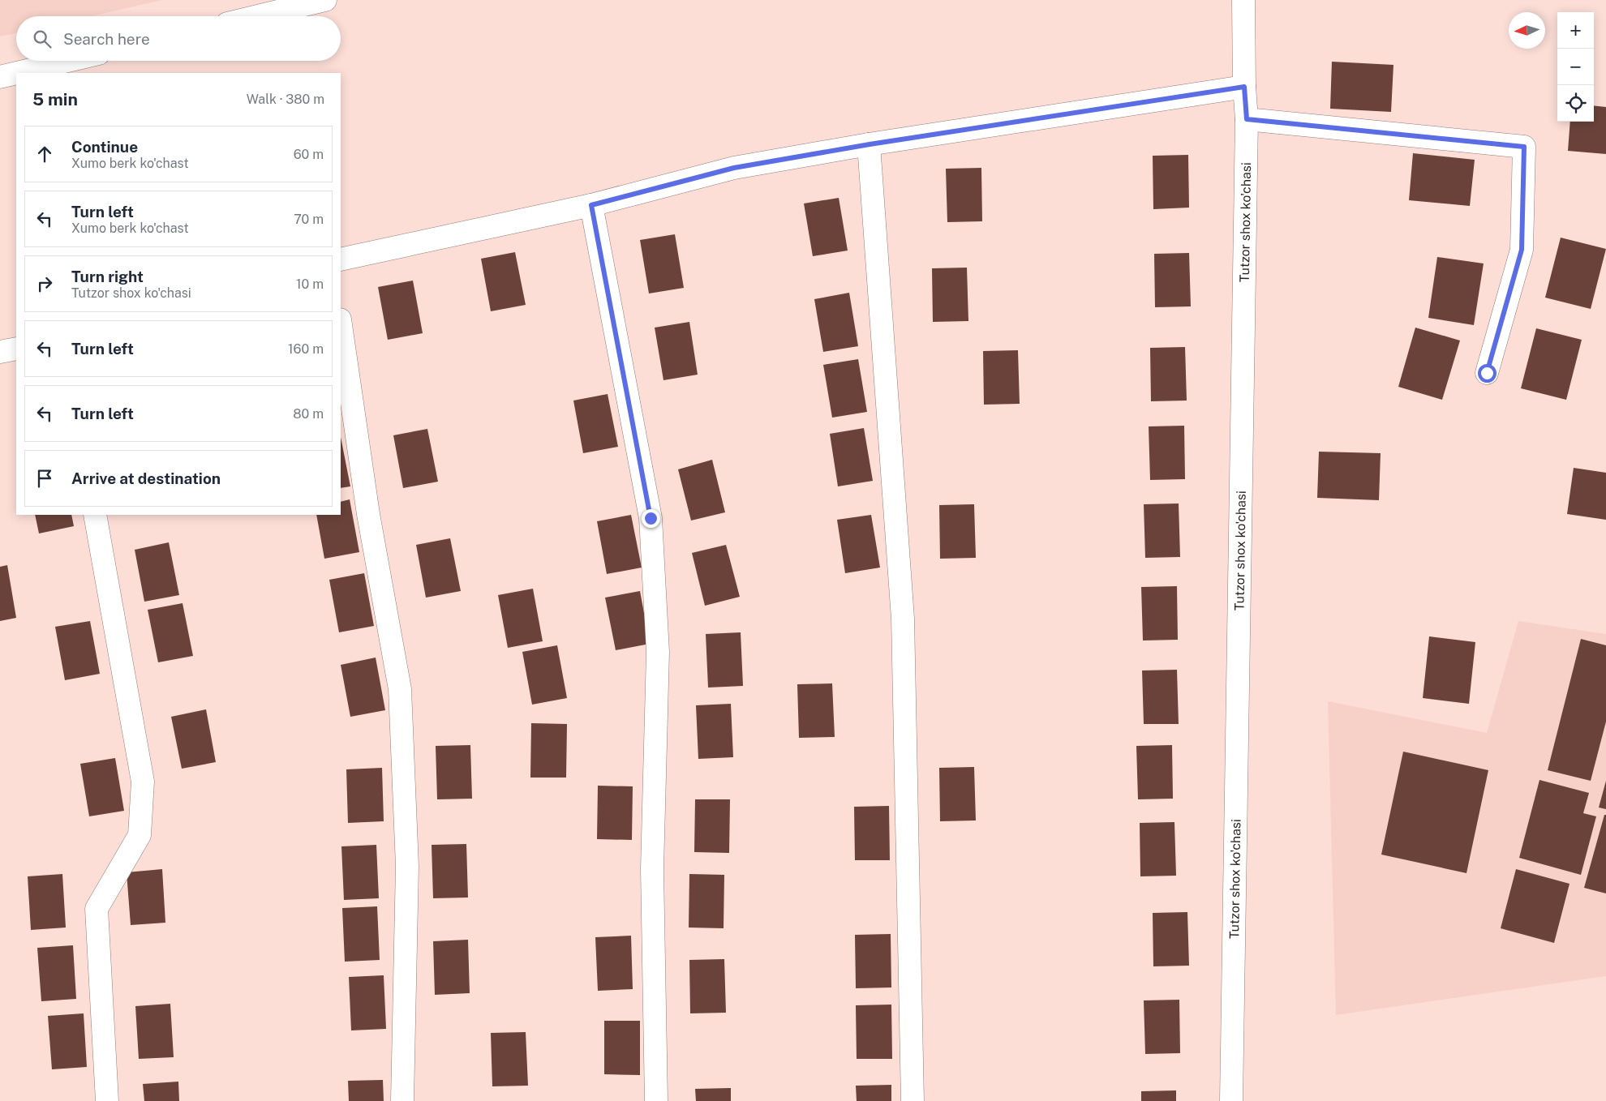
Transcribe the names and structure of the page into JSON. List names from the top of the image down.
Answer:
{
  "streets": {
    "street": ["Tutzor shox ko'chasi"]
  },
  "north": "left",
  "page": {
    "map_buttons": ["+", "−"],
    "search": "Search here",
    "heading": ["5 min", "Walk · 380 m"],
    "list": [
      ["Continue", "Xumo berk ko'chast", "60 m"],
      ["Turn left", "Xumo berk ko'chast", "70 m"],
      ["Turn right", "Tutzor shox ko'chasi", "10 m"],
      ["Turn left", "160 m"],
      ["Turn left", "80 m"],
      "Arrive at destination"
    ]
  }
}
